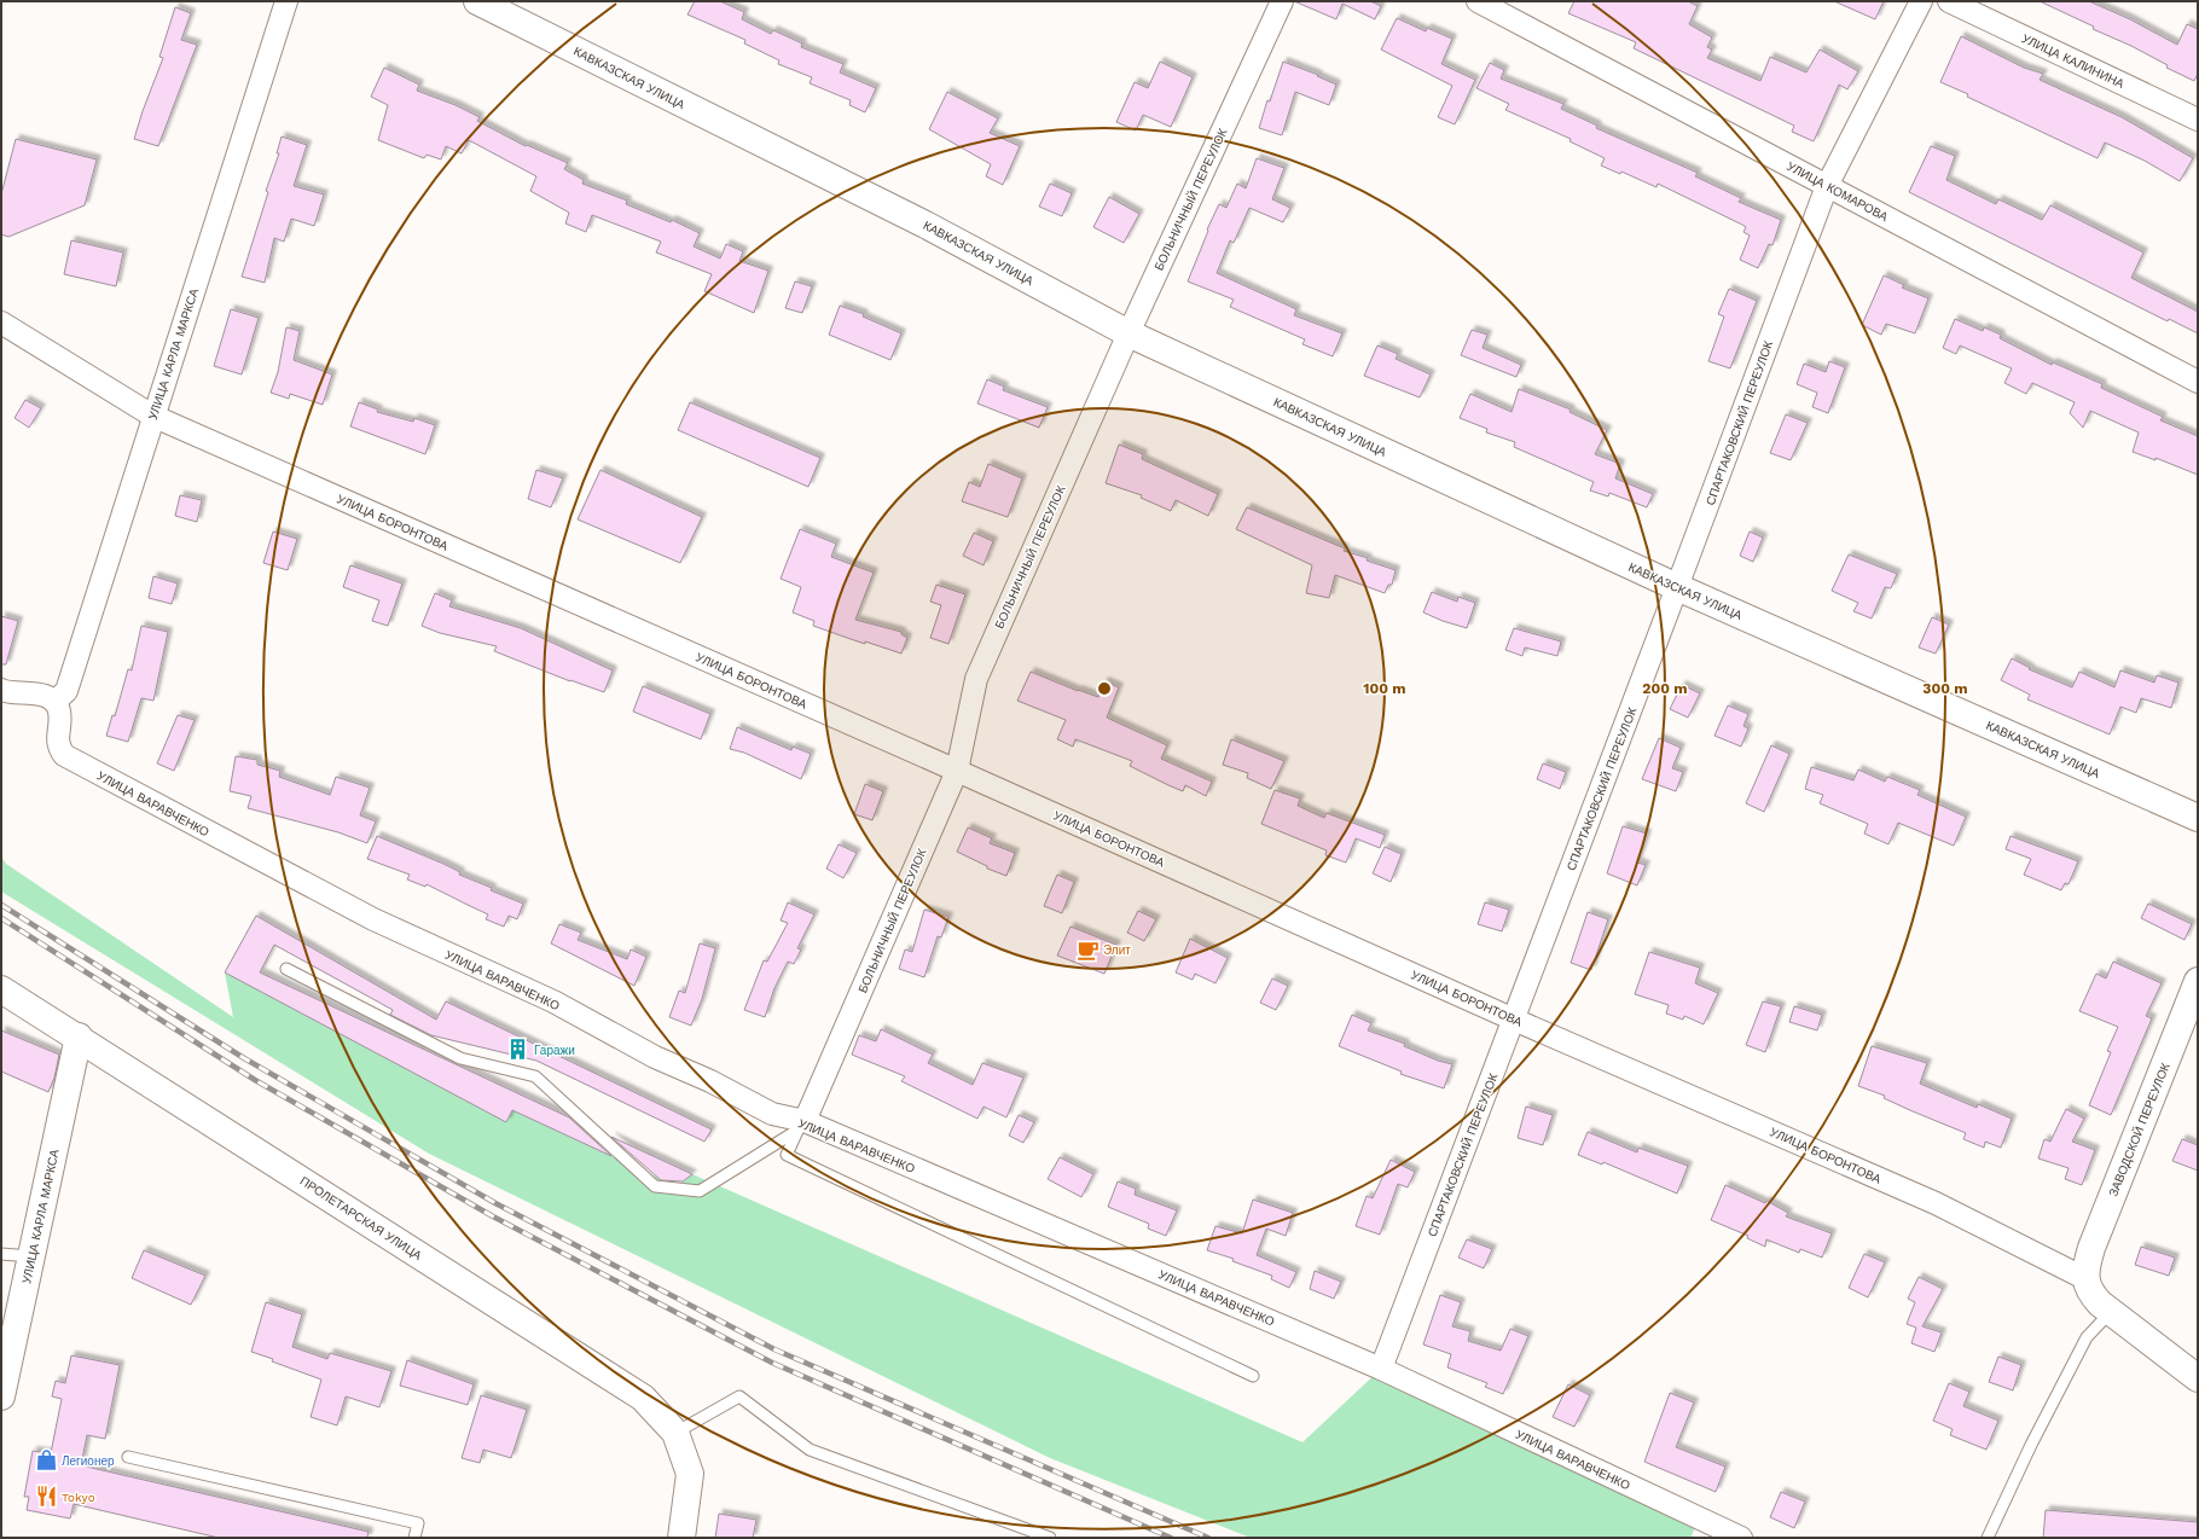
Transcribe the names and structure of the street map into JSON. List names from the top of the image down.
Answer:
{
  "streets": {
    "street": [
      "УЛИЦА КАЛИНИНА",
      "КАВКАЗСКАЯ УЛИЦА",
      "УЛИЦА КОМАРОВА",
      "БОЛЬНИЧНЫЙ ПЕРЕУЛОК",
      "УЛИЦА КАРЛА МАРКСА",
      "СПАРТАКОВСКИЙ ПЕРЕУЛОК",
      "УЛИЦА БОРОНТОВА",
      "УЛИЦА ВАРАВЧЕНКО",
      "ЗАВОДСКОЙ ПЕРЕУЛОК",
      "ПРОЛЕТАРСКАЯ УЛИЦА"
    ]
  },
  "crossings": [
    ["КАВКАЗСКАЯ УЛИЦА", "БОЛЬНИЧНЫЙ ПЕРЕУЛОК"],
    ["КАВКАЗСКАЯ УЛИЦА", "СПАРТАКОВСКИЙ ПЕРЕУЛОК"],
    ["УЛИЦА КОМАРОВА", "СПАРТАКОВСКИЙ ПЕРЕУЛОК"],
    ["БОЛЬНИЧНЫЙ ПЕРЕУЛОК", "УЛИЦА БОРОНТОВА"],
    ["БОЛЬНИЧНЫЙ ПЕРЕУЛОК", "УЛИЦА ВАРАВЧЕНКО"],
    ["УЛИЦА КАРЛА МАРКСА", "УЛИЦА БОРОНТОВА"],
    ["УЛИЦА КАРЛА МАРКСА", "УЛИЦА ВАРАВЧЕНКО"],
    ["УЛИЦА КАРЛА МАРКСА", "ПРОЛЕТАРСКАЯ УЛИЦА"],
    ["СПАРТАКОВСКИЙ ПЕРЕУЛОК", "УЛИЦА БОРОНТОВА"],
    ["СПАРТАКОВСКИЙ ПЕРЕУЛОК", "УЛИЦА ВАРАВЧЕНКО"],
    ["УЛИЦА БОРОНТОВА", "ЗАВОДСКОЙ ПЕРЕУЛОК"]
  ],
  "places": {
    "cafe": ["Элит"],
    "building": ["Гаражи"],
    "shop": ["Легионер"],
    "restaurant": ["Tokyo"]
  },
  "rings": ["100 m", "200 m", "300 m"]
}
